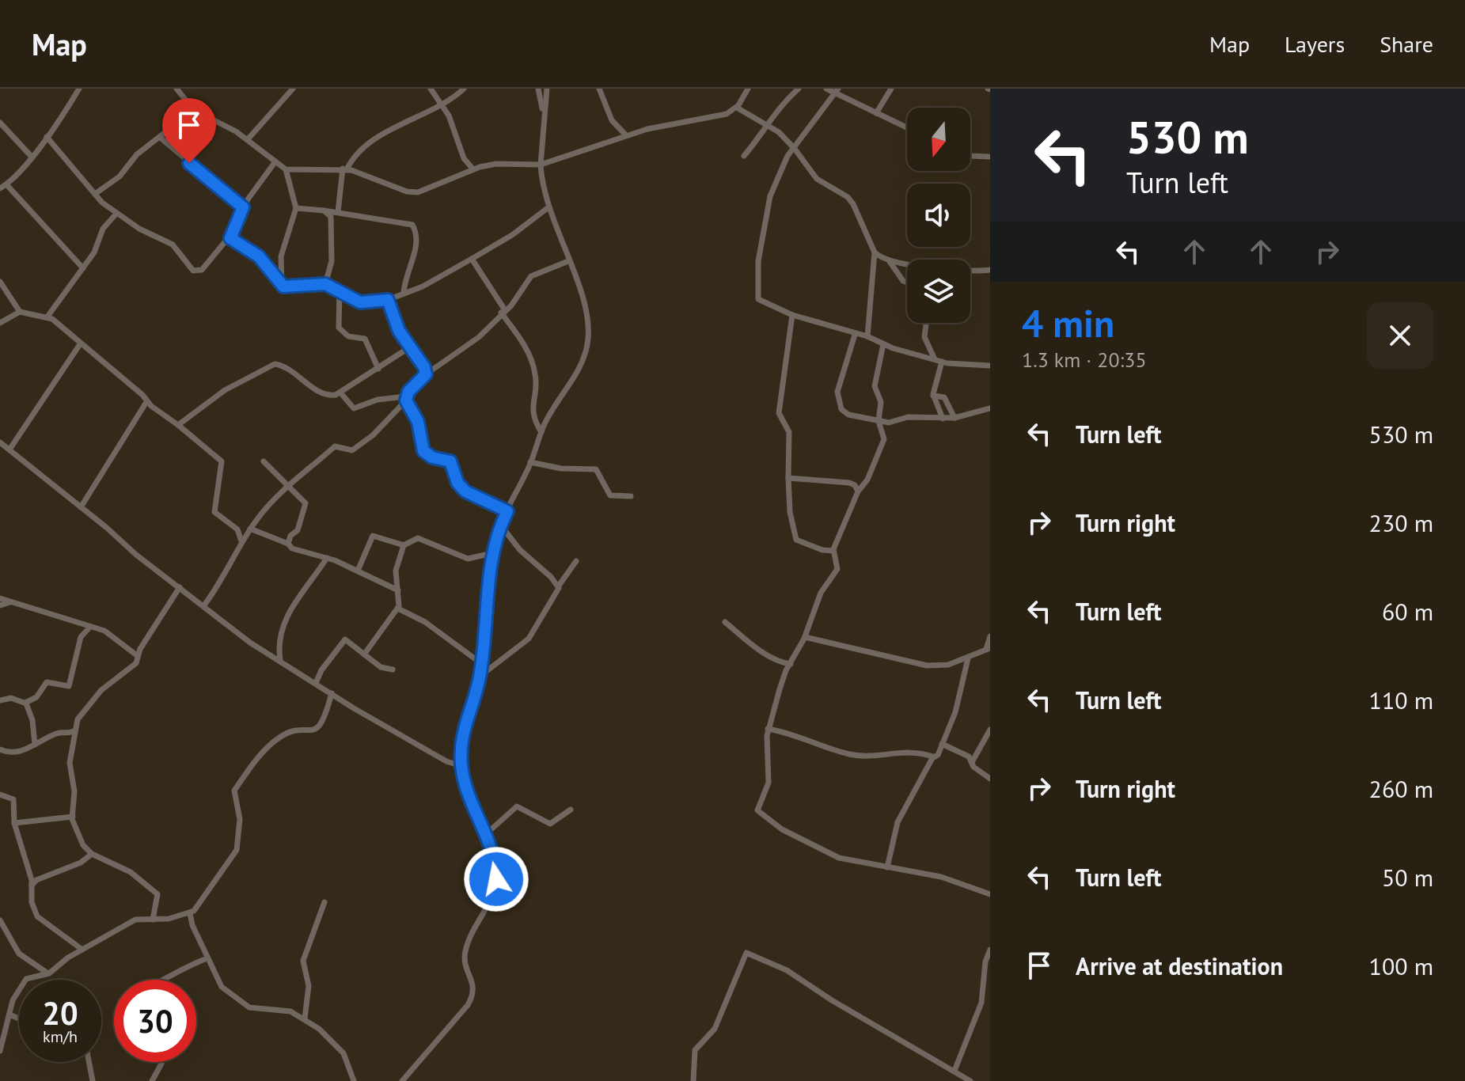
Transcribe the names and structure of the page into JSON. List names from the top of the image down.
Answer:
{
  "north": "bottom",
  "page": {
    "header": "Map",
    "nav": ["Map", "Layers", "Share"],
    "turn": ["530 m", "Turn left"],
    "heading": ["4 min", "1.3 km · 20:35"],
    "list": [
      {
        "name": "Turn left",
        "value": "530 m"
      },
      {
        "name": "Turn right",
        "value": "230 m"
      },
      {
        "name": "Turn left",
        "value": "60 m"
      },
      {
        "name": "Turn left",
        "value": "110 m"
      },
      {
        "name": "Turn right",
        "value": "260 m"
      },
      {
        "name": "Turn left",
        "value": "50 m"
      },
      {
        "name": "Arrive at destination",
        "value": "100 m"
      }
    ],
    "speed": "20 km/h",
    "limit": "30"
  }
}
